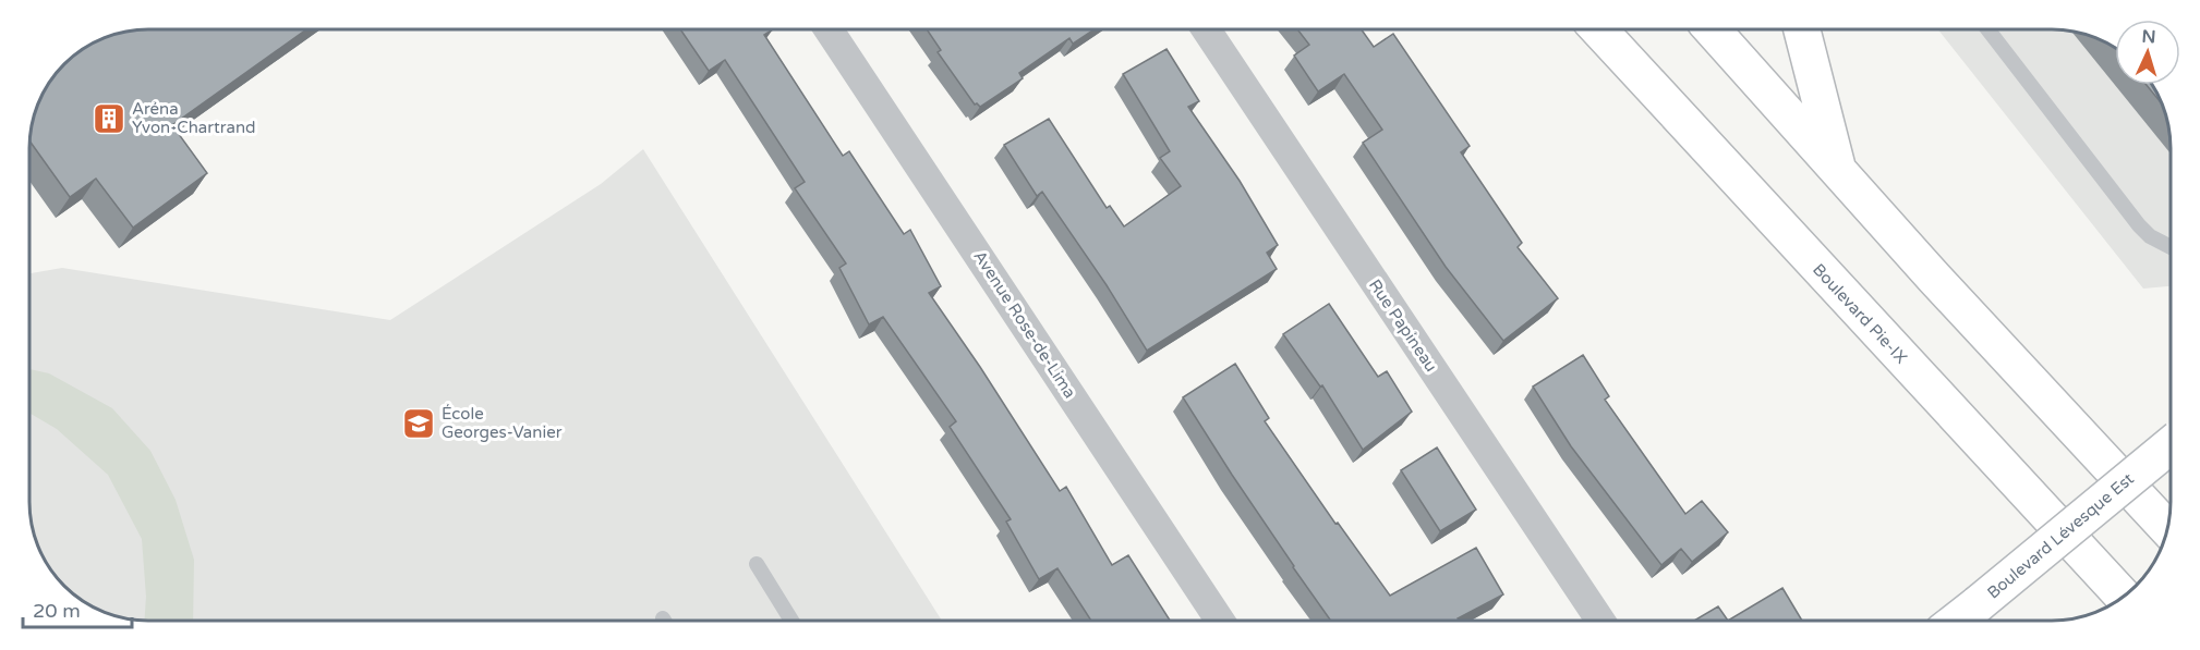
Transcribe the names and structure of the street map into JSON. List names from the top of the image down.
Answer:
{
  "streets": {
    "main road": ["Boulevard Pie-IX", "Boulevard Lévesque Est"],
    "street": ["Avenue Rose-de-Lima", "Rue Papineau"]
  },
  "places": {
    "building": ["Aréna Yvon-Chartrand"],
    "school or university": ["École Georges-Vanier"]
  },
  "scale_bar": "20 m",
  "north": "top"
}
